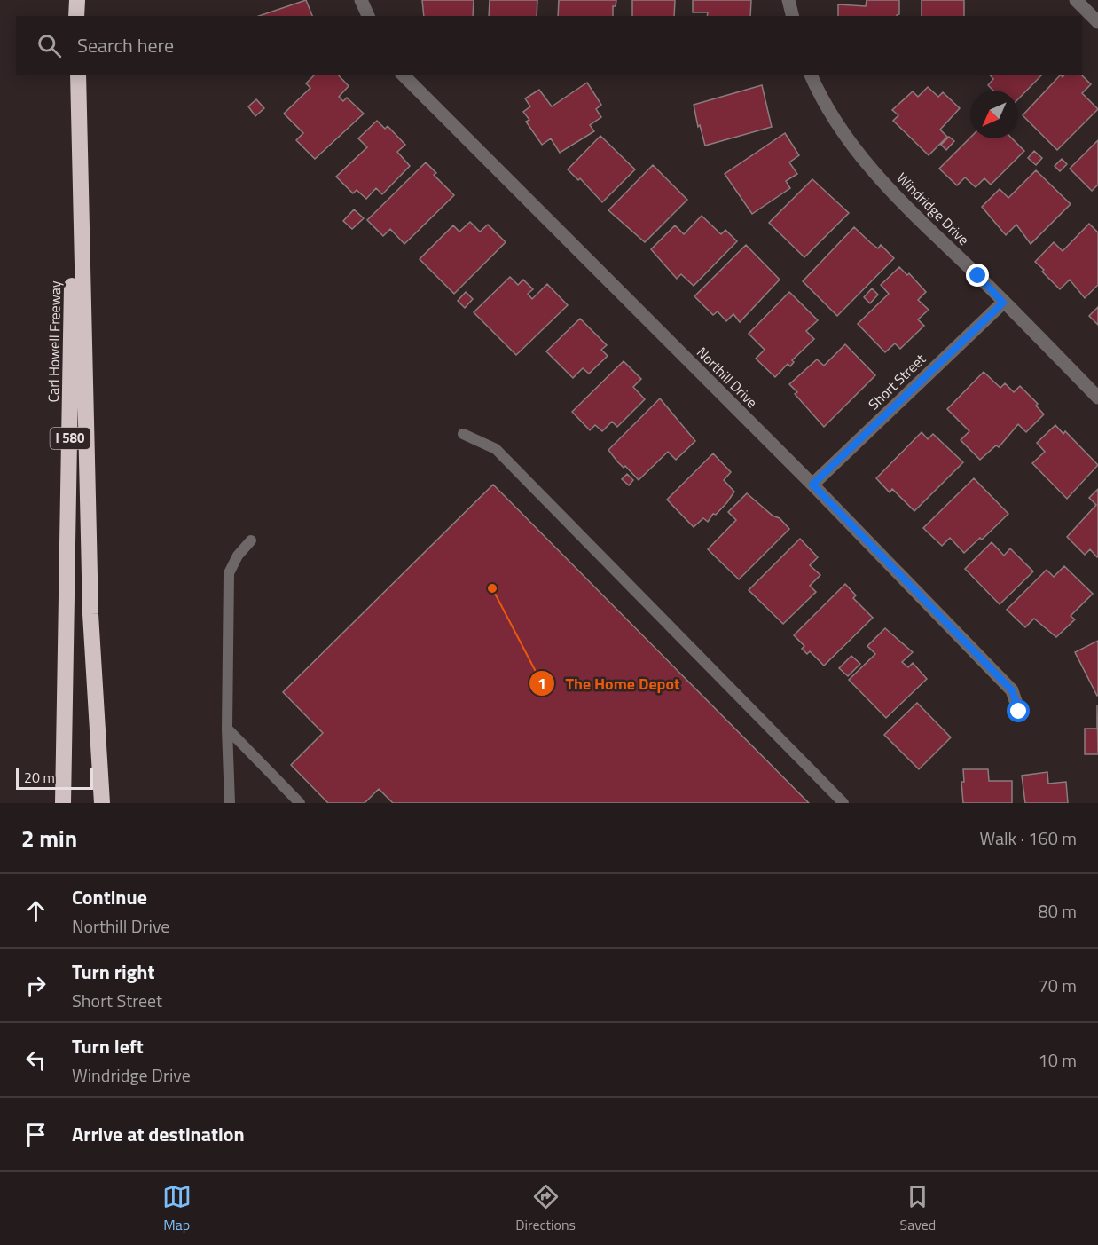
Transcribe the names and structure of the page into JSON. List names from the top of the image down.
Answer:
{
  "streets": {
    "highway": ["Carl Howell Freeway", "I 580"],
    "street": ["Windridge Drive", "Northill Drive", "Short Street"]
  },
  "crossings": [
    ["Windridge Drive", "Short Street"],
    ["Northill Drive", "Short Street"]
  ],
  "places": ["The Home Depot"],
  "scale_bar": "20 m",
  "north": "bottom left",
  "page": {
    "search": "Search here",
    "scale": "20 m",
    "heading": ["2 min", "Walk · 160 m"],
    "list": [
      ["Continue", "Northill Drive", "80 m"],
      ["Turn right", "Short Street", "70 m"],
      ["Turn left", "Windridge Drive", "10 m"],
      "Arrive at destination"
    ],
    "nav": ["Map", "Directions", "Saved"]
  }
}
